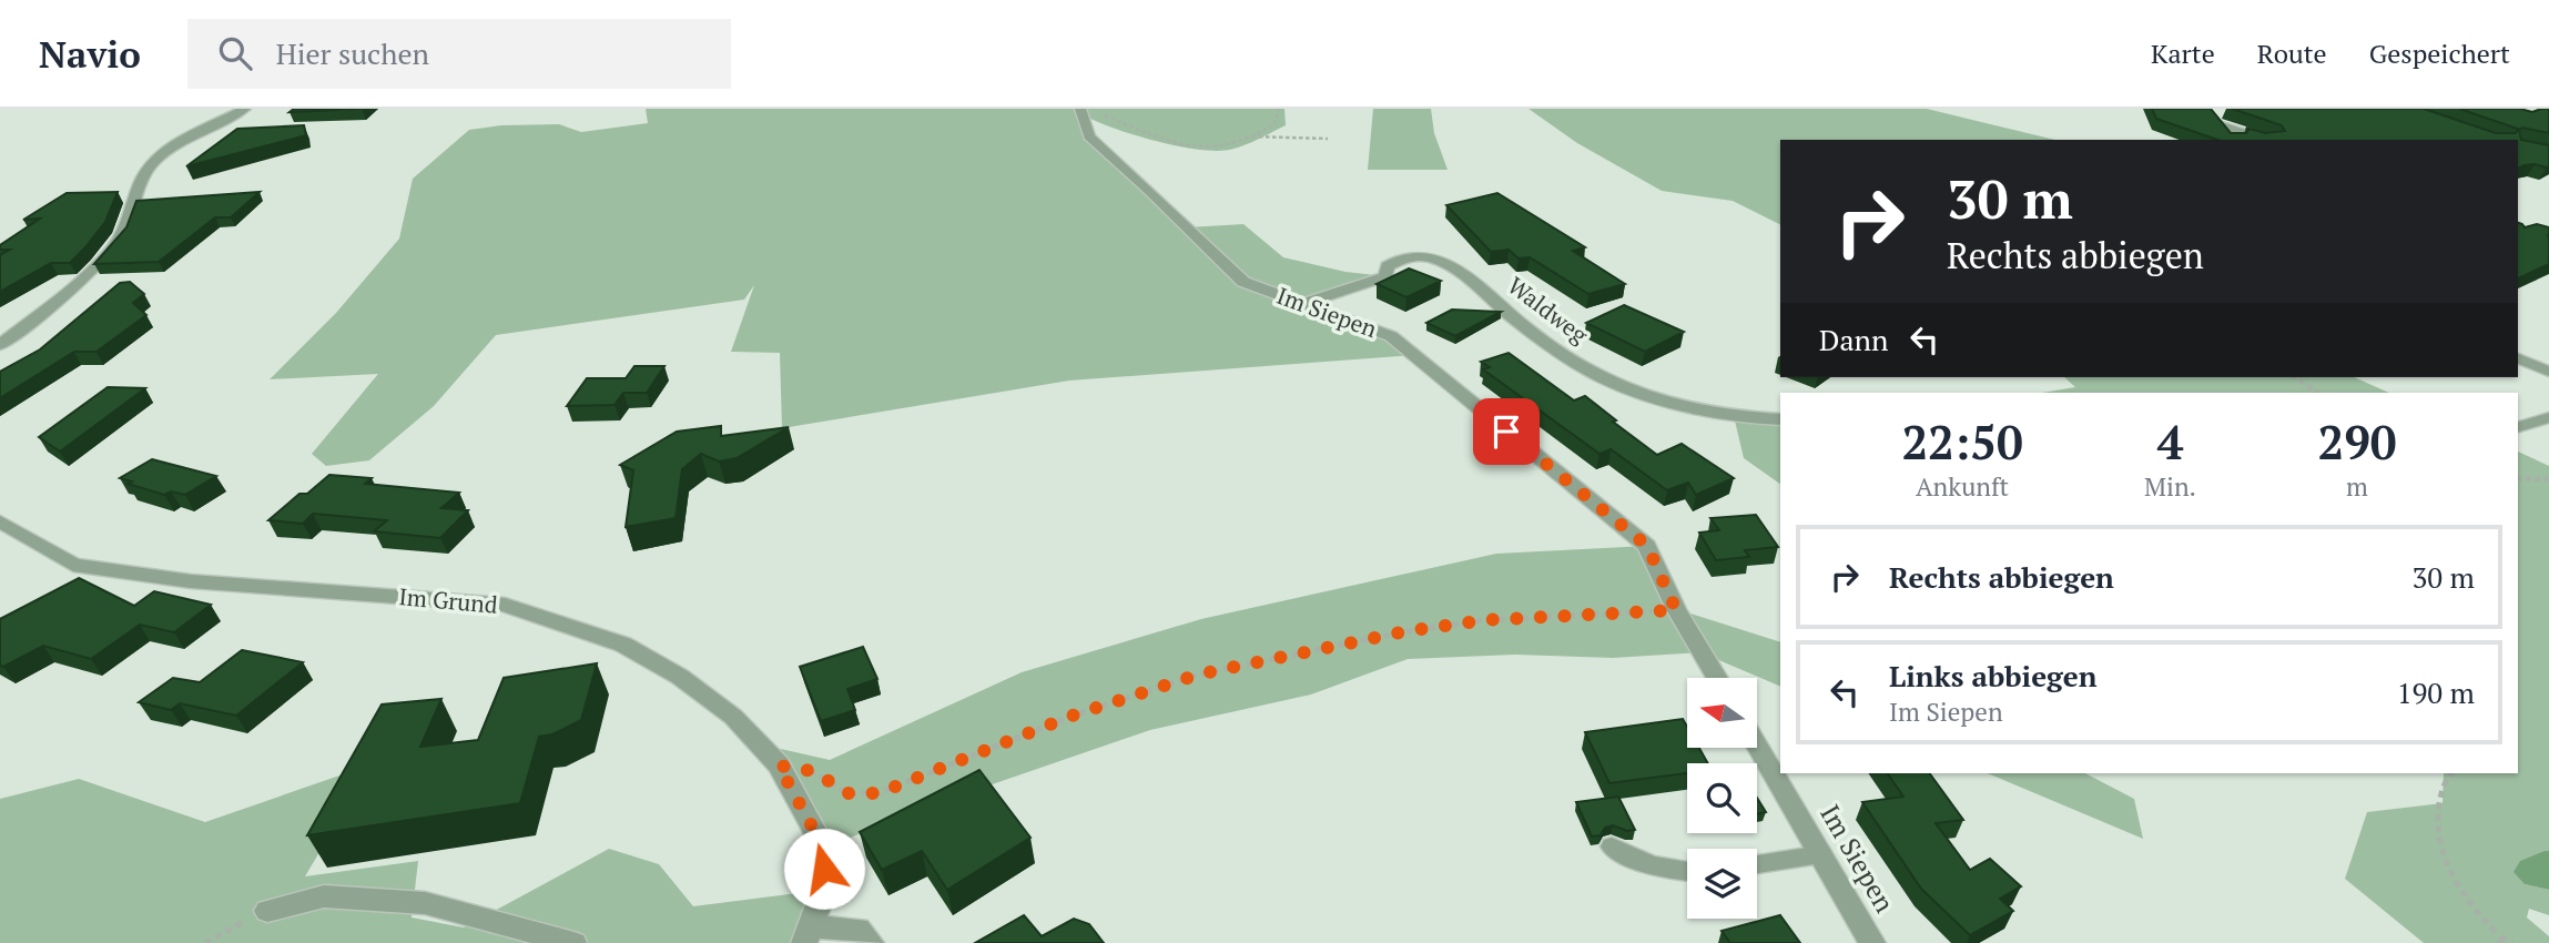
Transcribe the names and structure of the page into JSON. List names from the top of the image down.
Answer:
{
  "streets": {
    "street": ["Waldweg", "Im Siepen", "Im Grund"]
  },
  "crossings": [
    ["Waldweg", "Im Siepen"]
  ],
  "north": "left",
  "page": {
    "header": "Navio",
    "search": "Hier suchen",
    "nav": ["Karte", "Route", "Gespeichert"],
    "turn": ["30 m", "Rechts abbiegen"],
    "then": "Dann",
    "eta": [
      "22:50",
      "Ankunft",
      "4",
      "Min.",
      "290",
      "m"
    ],
    "list": [
      {
        "name": "Rechts abbiegen",
        "value": "30 m"
      },
      {
        "name": "Links abbiegen",
        "note": "Im Siepen",
        "value": "190 m"
      }
    ]
  }
}
